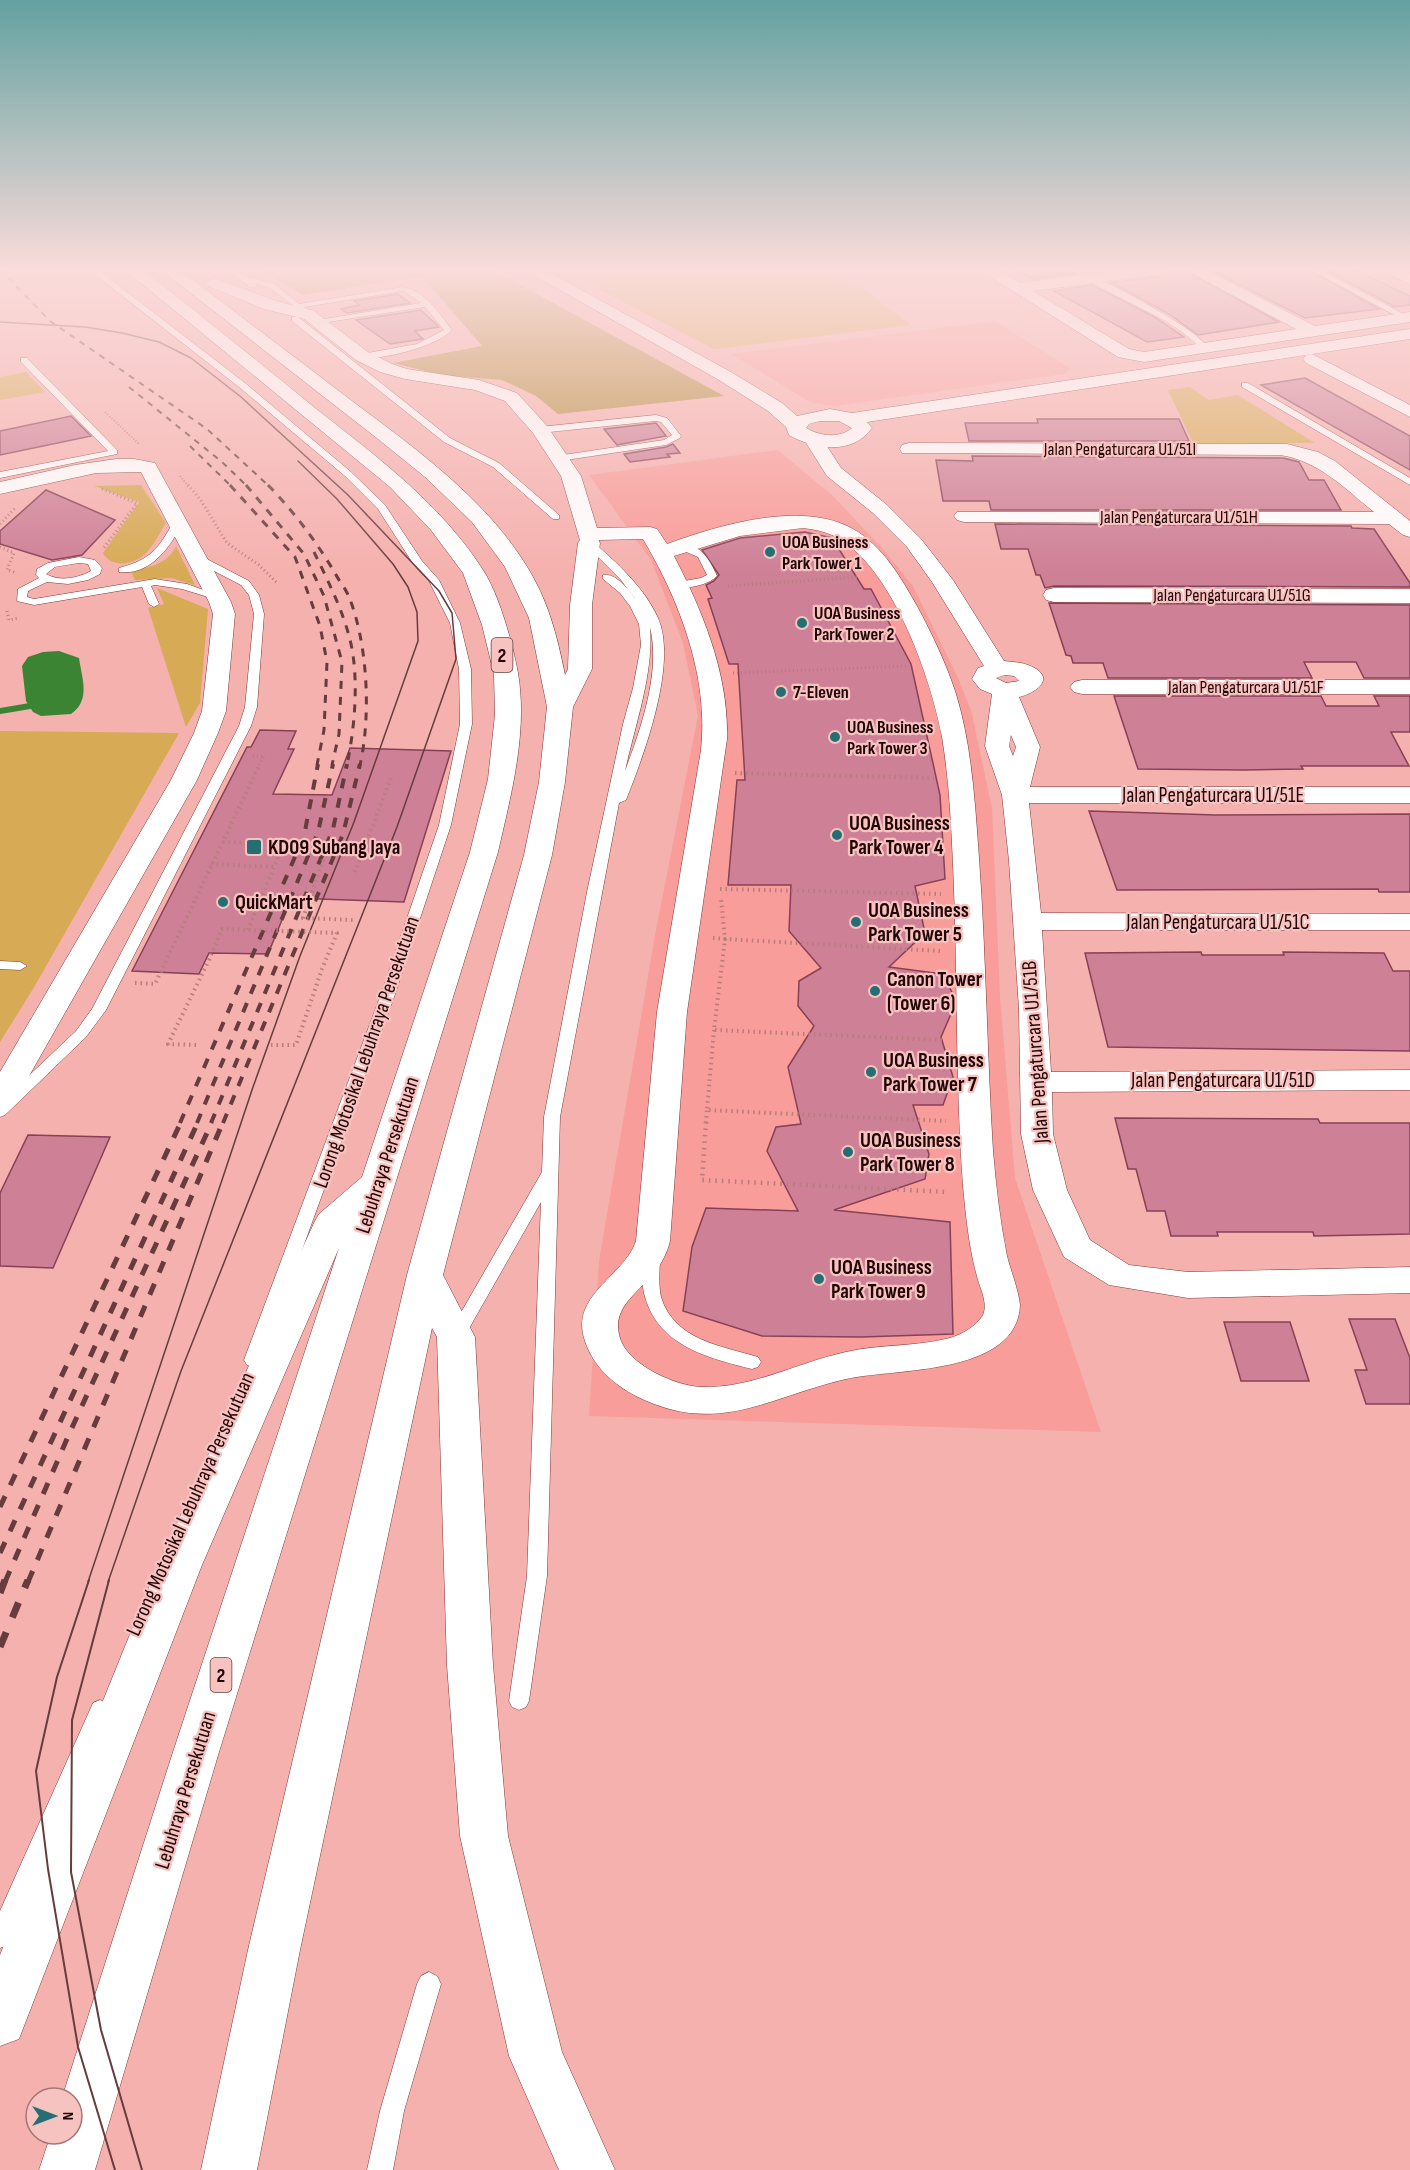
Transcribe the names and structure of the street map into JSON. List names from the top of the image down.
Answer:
{
  "streets": {
    "main road": ["2", "Lebuhraya Persekutuan"],
    "street": [
      "Jalan Pengaturcara U1/51I",
      "Jalan Pengaturcara U1/51H",
      "Jalan Pengaturcara U1/51G",
      "Jalan Pengaturcara U1/51F",
      "Jalan Pengaturcara U1/51E",
      "Jalan Pengaturcara U1/51C",
      "Jalan Pengaturcara U1/51B",
      "Jalan Pengaturcara U1/51D"
    ],
    "lane": ["Lorong Motosikal Lebuhraya Persekutuan"]
  },
  "crossings": [
    ["Jalan Pengaturcara U1/51I", "Jalan Pengaturcara U1/51H"],
    ["Jalan Pengaturcara U1/51E", "Jalan Pengaturcara U1/51B"],
    ["Jalan Pengaturcara U1/51C", "Jalan Pengaturcara U1/51B"],
    ["Jalan Pengaturcara U1/51B", "Jalan Pengaturcara U1/51D"]
  ],
  "places": {
    "other": [
      "UOA Business Park Tower 1",
      "UOA Business Park Tower 2",
      "7-Eleven",
      "UOA Business Park Tower 3",
      "UOA Business Park Tower 4",
      "QuickMart",
      "UOA Business Park Tower 5",
      "Canon Tower (Tower 6)",
      "UOA Business Park Tower 7",
      "UOA Business Park Tower 8",
      "UOA Business Park Tower 9"
    ],
    "transit": ["KD09 Subang Jaya"]
  },
  "north": "right"
}
